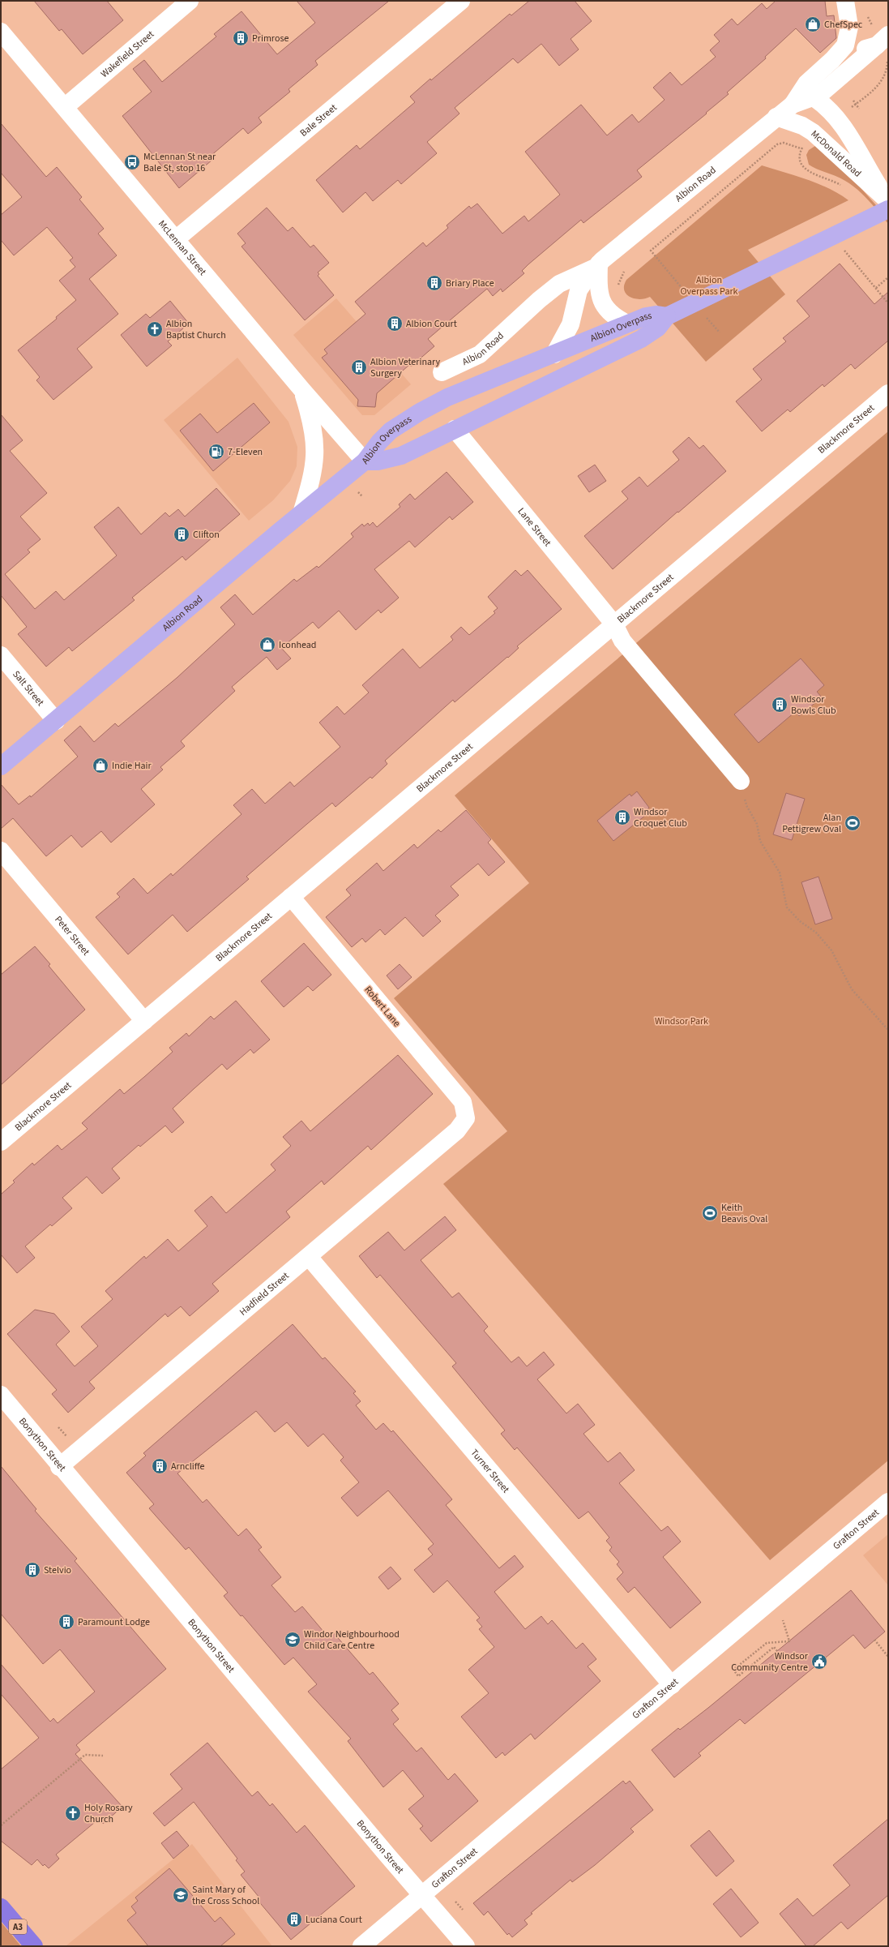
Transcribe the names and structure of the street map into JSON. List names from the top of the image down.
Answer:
{
  "streets": {
    "highway": ["A3"],
    "main road": ["Albion Road", "Albion Overpass"],
    "street": [
      "Wakefield Street",
      "Bale Street",
      "McDonald Road",
      "McLennan Street",
      "Blackmore Street",
      "Lane Street",
      "Salt Street",
      "Peter Street",
      "Robert Lane",
      "Hadfield Street",
      "Bonython Street",
      "Turner Street",
      "Grafton Street"
    ]
  },
  "crossings": [
    ["Wakefield Street", "McLennan Street"],
    ["Bale Street", "McLennan Street"],
    ["McDonald Road", "Albion Road"],
    ["Albion Road", "McLennan Street"],
    ["Albion Road", "Albion Overpass"],
    ["Albion Road", "Salt Street"],
    ["McLennan Street", "Albion Overpass"],
    ["Albion Overpass", "Lane Street"],
    ["Blackmore Street", "Lane Street"],
    ["Blackmore Street", "Peter Street"],
    ["Blackmore Street", "Robert Lane"],
    ["Robert Lane", "Hadfield Street"],
    ["Hadfield Street", "Bonython Street"],
    ["Hadfield Street", "Turner Street"],
    ["Bonython Street", "Grafton Street"],
    ["Turner Street", "Grafton Street"]
  ],
  "parks": ["Albion Overpass Park", "Windsor Park"],
  "places": {
    "shop": ["ChefSpec", "Iconhead", "Indie Hair"],
    "building": [
      "Primrose",
      "Briary Place",
      "Albion Court",
      "Albion Veterinary Surgery",
      "Clifton",
      "Windsor Bowls Club",
      "Windsor Croquet Club",
      "Arncliffe",
      "Stelvio",
      "Paramount Lodge",
      "Luciana Court"
    ],
    "bus stop": ["McLennan St near Bale St, stop 16"],
    "church": ["Albion Baptist Church", "Holy Rosary Church"],
    "fuel station": ["7-Eleven"],
    "sports": ["Alan Pettigrew Oval", "Keith Beavis Oval"],
    "school or university": ["Windor Neighbourhood Child Care Centre", "Saint Mary of the Cross School"],
    "public building": ["Windsor Community Centre"]
  }
}
